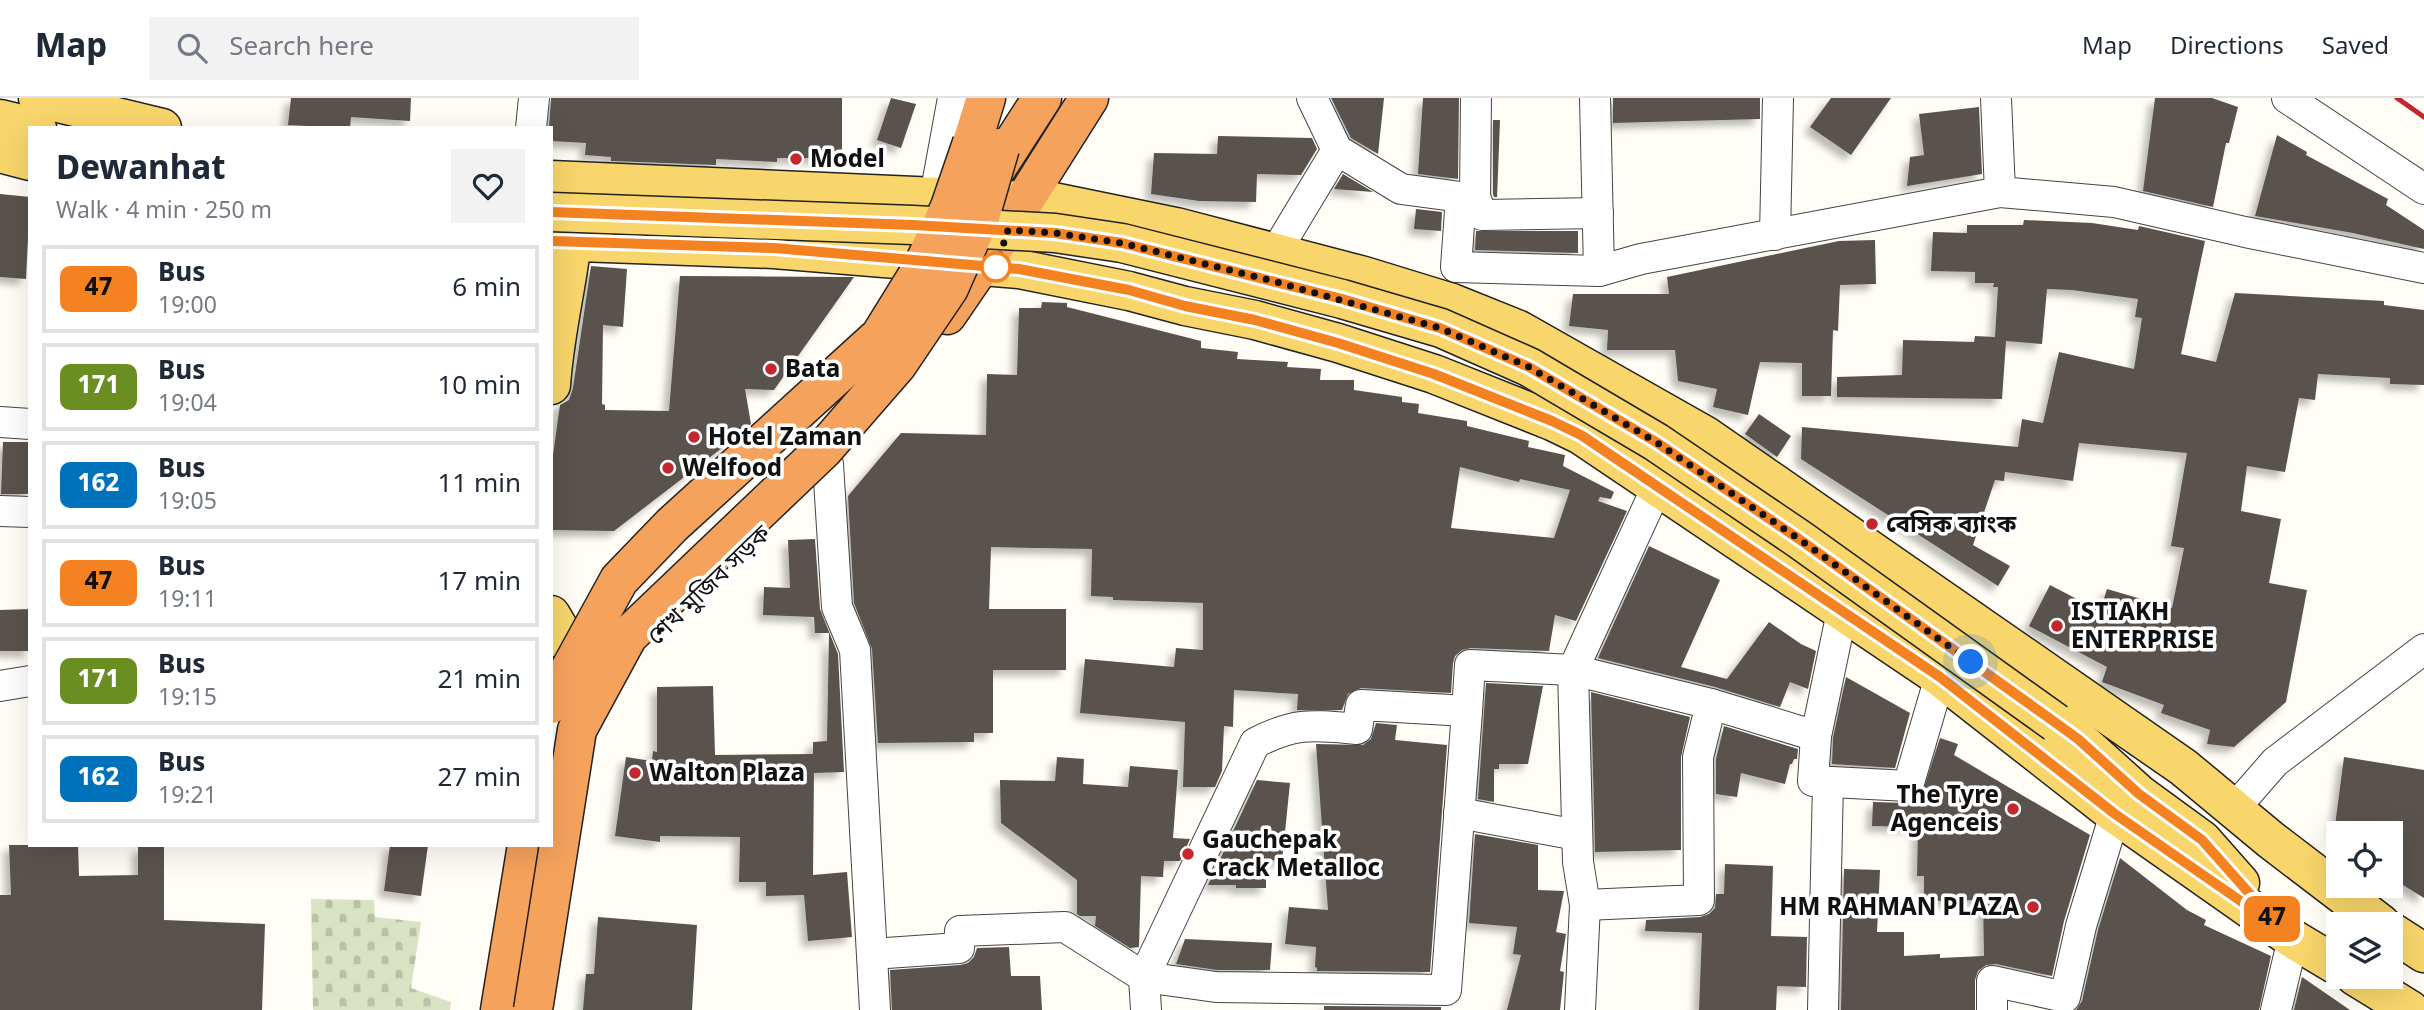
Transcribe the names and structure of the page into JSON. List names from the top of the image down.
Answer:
{
  "streets": {
    "highway": ["শেখ মুজিব সড়ক"]
  },
  "places": [
    "Model",
    "Bata",
    "Hotel Zaman",
    "Welfood",
    "বেসিক ব্যাংক",
    "ISTIAKH ENTERPRISE",
    "Walton Plaza",
    "The Tyre Agenceis",
    "Gauchepak Crack Metalloc",
    "HM RAHMAN PLAZA"
  ],
  "lines": ["bus line 47"],
  "page": {
    "header": "Map",
    "search": "Search here",
    "nav": ["Map", "Directions", "Saved"],
    "on_map": "47",
    "heading": ["Dewanhat", "Walk · 4 min · 250 m"],
    "list": [
      {
        "mark": "47",
        "name": "Bus",
        "note": "19:00",
        "value": "6 min"
      },
      {
        "mark": "171",
        "name": "Bus",
        "note": "19:04",
        "value": "10 min"
      },
      {
        "mark": "162",
        "name": "Bus",
        "note": "19:05",
        "value": "11 min"
      },
      {
        "mark": "47",
        "name": "Bus",
        "note": "19:11",
        "value": "17 min"
      },
      {
        "mark": "171",
        "name": "Bus",
        "note": "19:15",
        "value": "21 min"
      },
      {
        "mark": "162",
        "name": "Bus",
        "note": "19:21",
        "value": "27 min"
      }
    ]
  }
}
